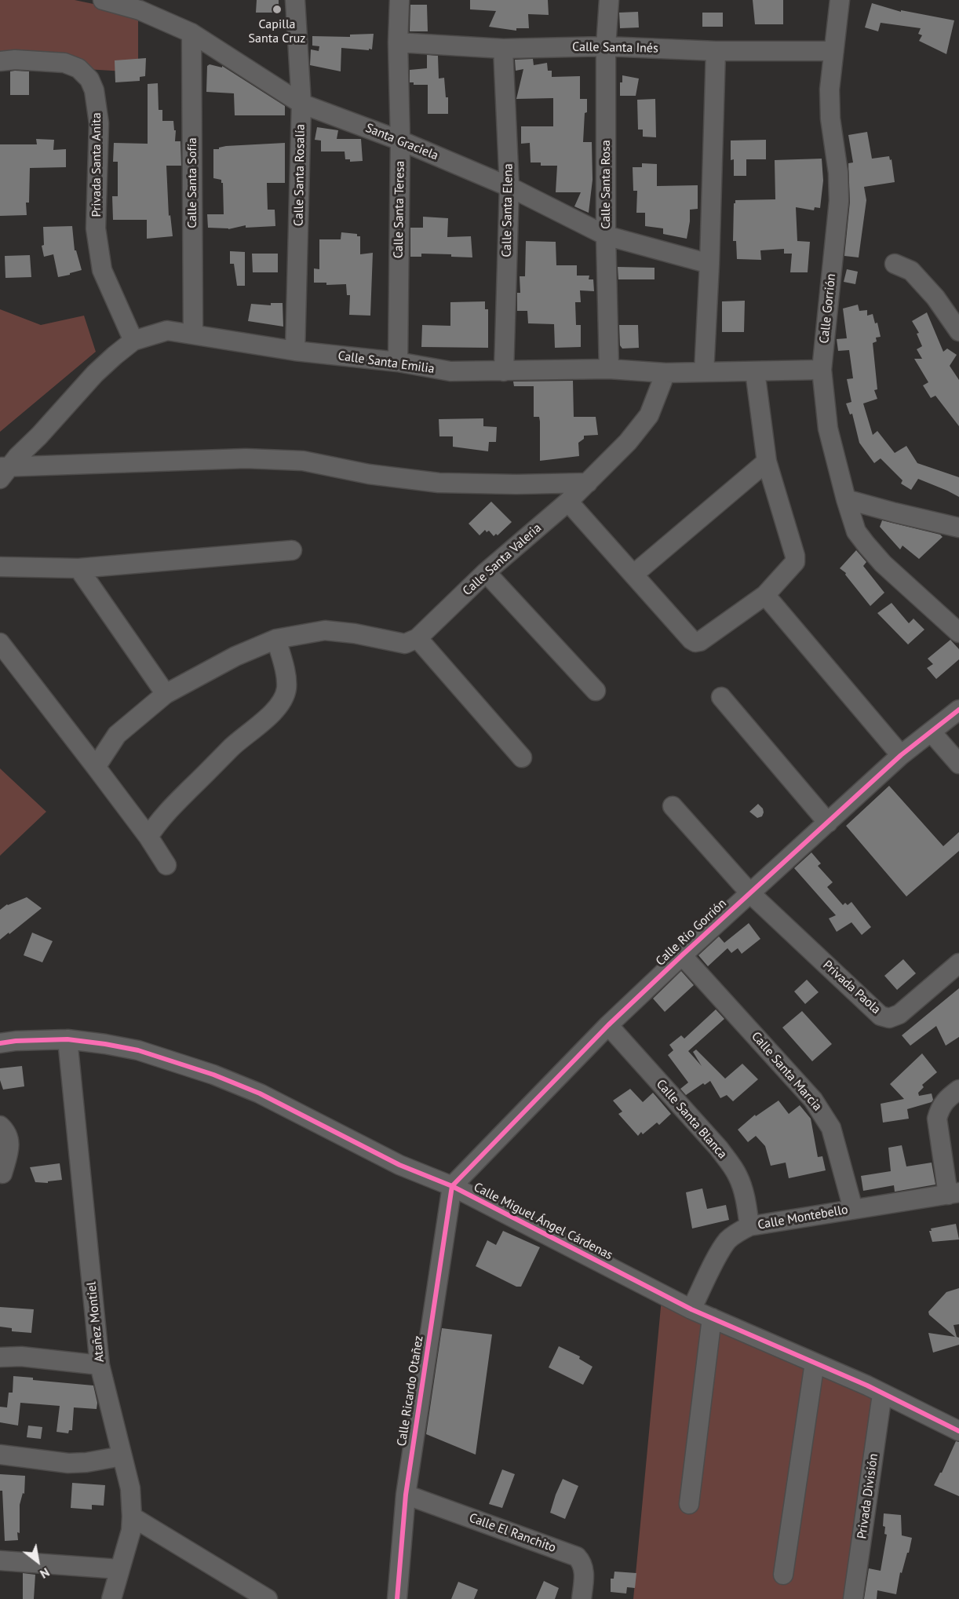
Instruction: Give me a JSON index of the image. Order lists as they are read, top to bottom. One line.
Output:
{"streets":{"street":["Calle Santa Inés","Santa Graciela","Privada Santa Anita","Calle Santa Rosalía","Calle Santa Sofía","Calle Santa Rosa","Calle Santa Teresa","Calle Santa Elena","Calle Gorrión","Calle Santa Emilia","Calle Santa Valeria","Calle Río Gorrión","Privada Paola","Calle Santa Marcia","Calle Santa Blanca","Calle Montebello","Calle Miguel Ángel Cárdenas","Atañez Montiel","Calle Ricardo Otañez","Privada División","Calle El Ranchito"]},"crossings":[["Calle Santa Inés","Calle Santa Rosa"],["Calle Santa Inés","Calle Santa Teresa"],["Calle Santa Inés","Calle Santa Elena"],["Calle Santa Inés","Calle Gorrión"],["Santa Graciela","Calle Santa Rosalía"],["Santa Graciela","Calle Santa Sofía"],["Santa Graciela","Calle Santa Rosa"],["Santa Graciela","Calle Santa Teresa"],["Santa Graciela","Calle Santa Elena"],["Privada Santa Anita","Calle Santa Emilia"],["Calle Santa Rosalía","Calle Santa Emilia"],["Calle Santa Sofía","Calle Santa Emilia"],["Calle Santa Rosa","Calle Santa Emilia"],["Calle Santa Teresa","Calle Santa Emilia"],["Calle Santa Elena","Calle Santa Emilia"],["Calle Gorrión","Calle Santa Emilia"],["Calle Santa Emilia","Calle Santa Valeria"],["Calle Río Gorrión","Privada Paola"],["Calle Río Gorrión","Calle Santa Marcia"],["Calle Río Gorrión","Calle Santa Blanca"],["Calle Río Gorrión","Calle Miguel Ángel Cárdenas"],["Calle Río Gorrión","Calle Ricardo Otañez"],["Calle Santa Marcia","Calle Montebello"],["Calle Santa Blanca","Calle Montebello"],["Calle Montebello","Calle Miguel Ángel Cárdenas"],["Calle Miguel Ángel Cárdenas","Atañez Montiel"],["Calle Miguel Ángel Cárdenas","Calle Ricardo Otañez"],["Calle Miguel Ángel Cárdenas","Privada División"],["Calle Ricardo Otañez","Calle El Ranchito"]],"places":["Capilla Santa Cruz"],"north":"bottom right"}
